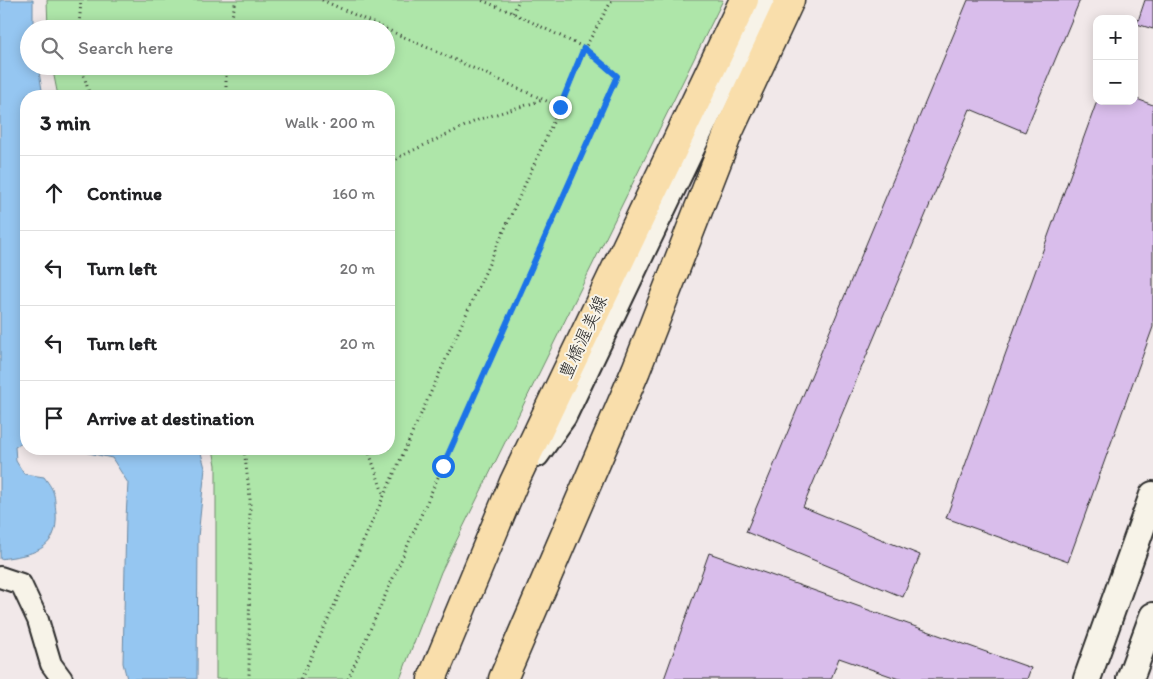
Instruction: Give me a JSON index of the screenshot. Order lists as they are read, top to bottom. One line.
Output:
{"streets":{"main road":["豊橋渥美線"]},"page":{"map_buttons":["+","−"],"search":"Search here","heading":["3 min","Walk · 200 m"],"list":[["Continue","160 m"],["Turn left","20 m"],["Turn left","20 m"],"Arrive at destination"]}}
